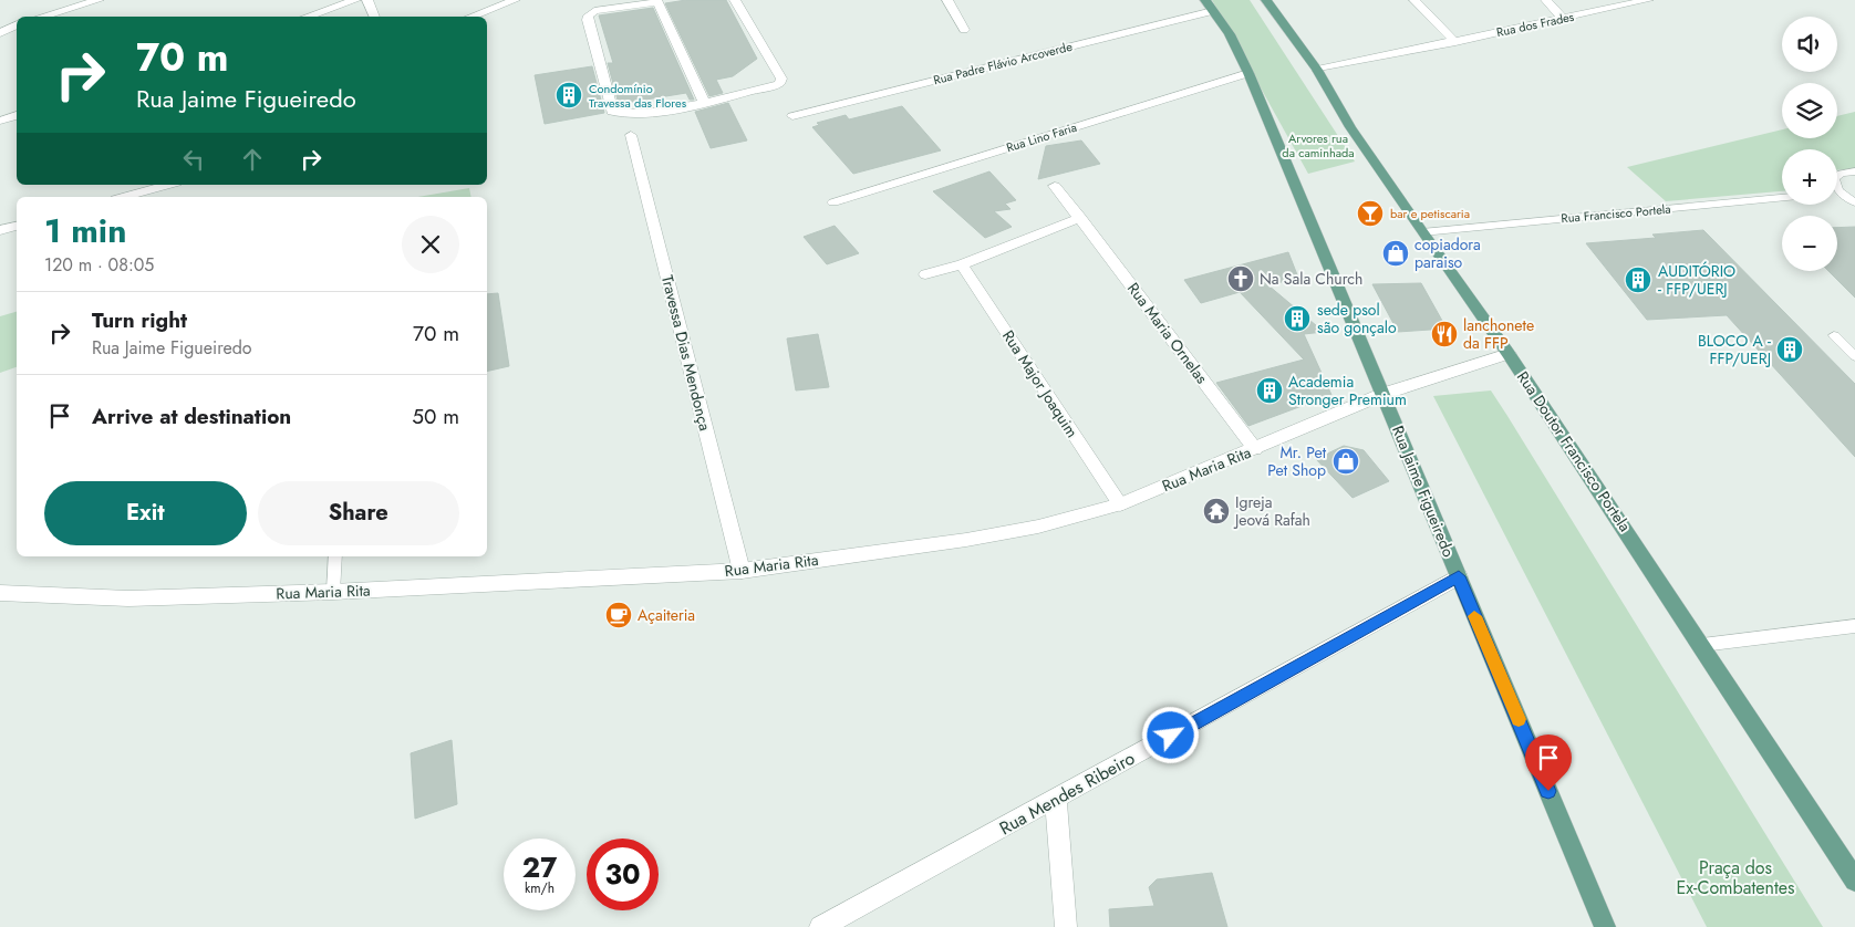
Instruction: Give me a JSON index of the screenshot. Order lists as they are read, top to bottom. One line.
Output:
{"streets":{"main road":["Rua Doutor Francisco Portela","Rua Jaime Figueiredo"],"street":["Rua dos Frades","Rua Padre Flávio Arcoverde","Rua Lino Faria","Rua Maria Ornelas","Travessa Dias Mendonça","Rua Major Joaquim","Rua Maria Rita","Rua Mendes Ribeiro"],"lane":["Rua Francisco Portela"]},"crossings":[["Rua dos Frades","Rua Doutor Francisco Portela"],["Rua Padre Flávio Arcoverde","Rua Jaime Figueiredo"],["Rua Lino Faria","Rua Jaime Figueiredo"],["Rua Francisco Portela","Rua Doutor Francisco Portela"],["Rua Maria Ornelas","Rua Maria Rita"],["Travessa Dias Mendonça","Rua Maria Rita"],["Rua Major Joaquim","Rua Maria Rita"],["Rua Doutor Francisco Portela","Rua Maria Rita"],["Rua Maria Rita","Rua Jaime Figueiredo"],["Rua Jaime Figueiredo","Rua Mendes Ribeiro"]],"parks":["Arvores rua da caminhada","Praça dos Ex-Combatentes"],"places":{"building":["Condomínio Travessa das Flores","AUDITÓRIO - FFP/UERJ","sede psol são gonçalo","BLOCO A - FFP/UERJ","Academia Stronger Premium"],"bar":["bar e petiscaria"],"shop":["copiadora paraiso","Mr. Pet Pet Shop"],"church":["Na Sala Church"],"restaurant":["lanchonete da FFP"],"temple":["Igreja Jeová Rafah"],"cafe":["Açaiteria"]},"page":{"map_buttons":["+","−"],"turn":["70 m","Rua Jaime Figueiredo"],"heading":["1 min","120 m · 08:05"],"list":[{"name":"Turn right","note":"Rua Jaime Figueiredo","value":"70 m"},{"name":"Arrive at destination","value":"50 m"}],"buttons":["Exit","Share"],"speed":"27 km/h","limit":"30"}}
